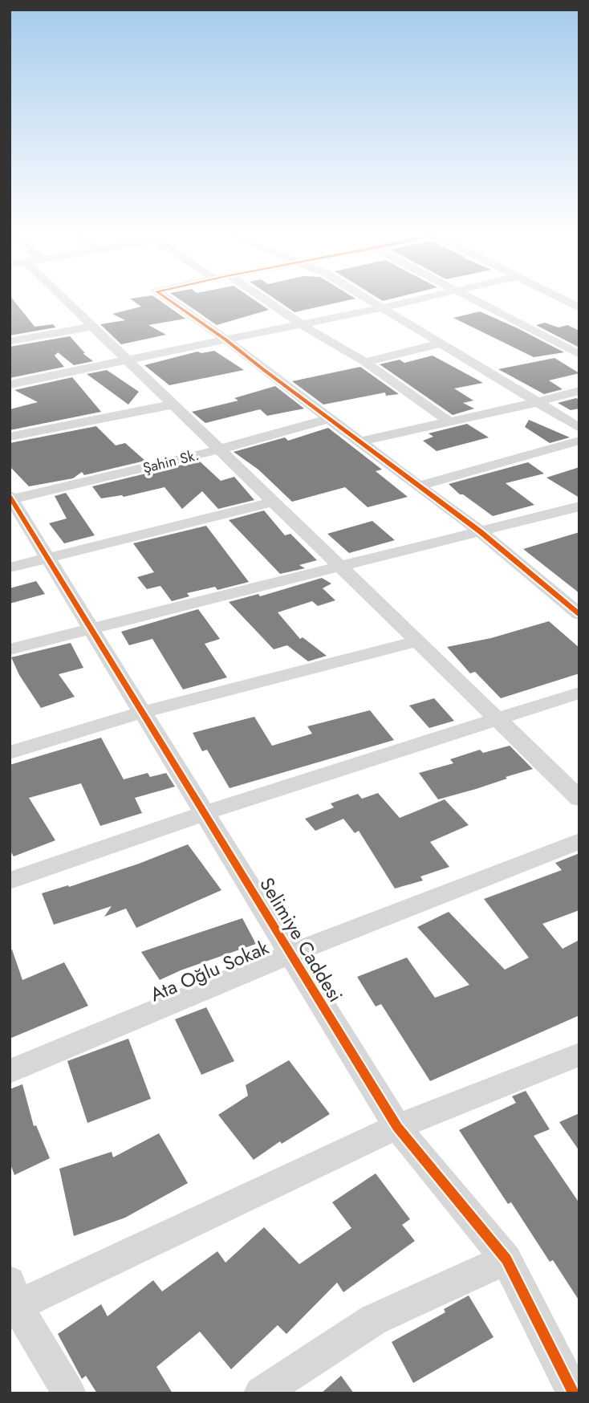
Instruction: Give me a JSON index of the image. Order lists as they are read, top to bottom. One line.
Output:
{"streets":{"street":["Şahin Sk.","Selimiye Caddesi","Ata Oğlu Sokak"]},"crossings":[["Şahin Sk.","Selimiye Caddesi"],["Selimiye Caddesi","Ata Oğlu Sokak"]]}
